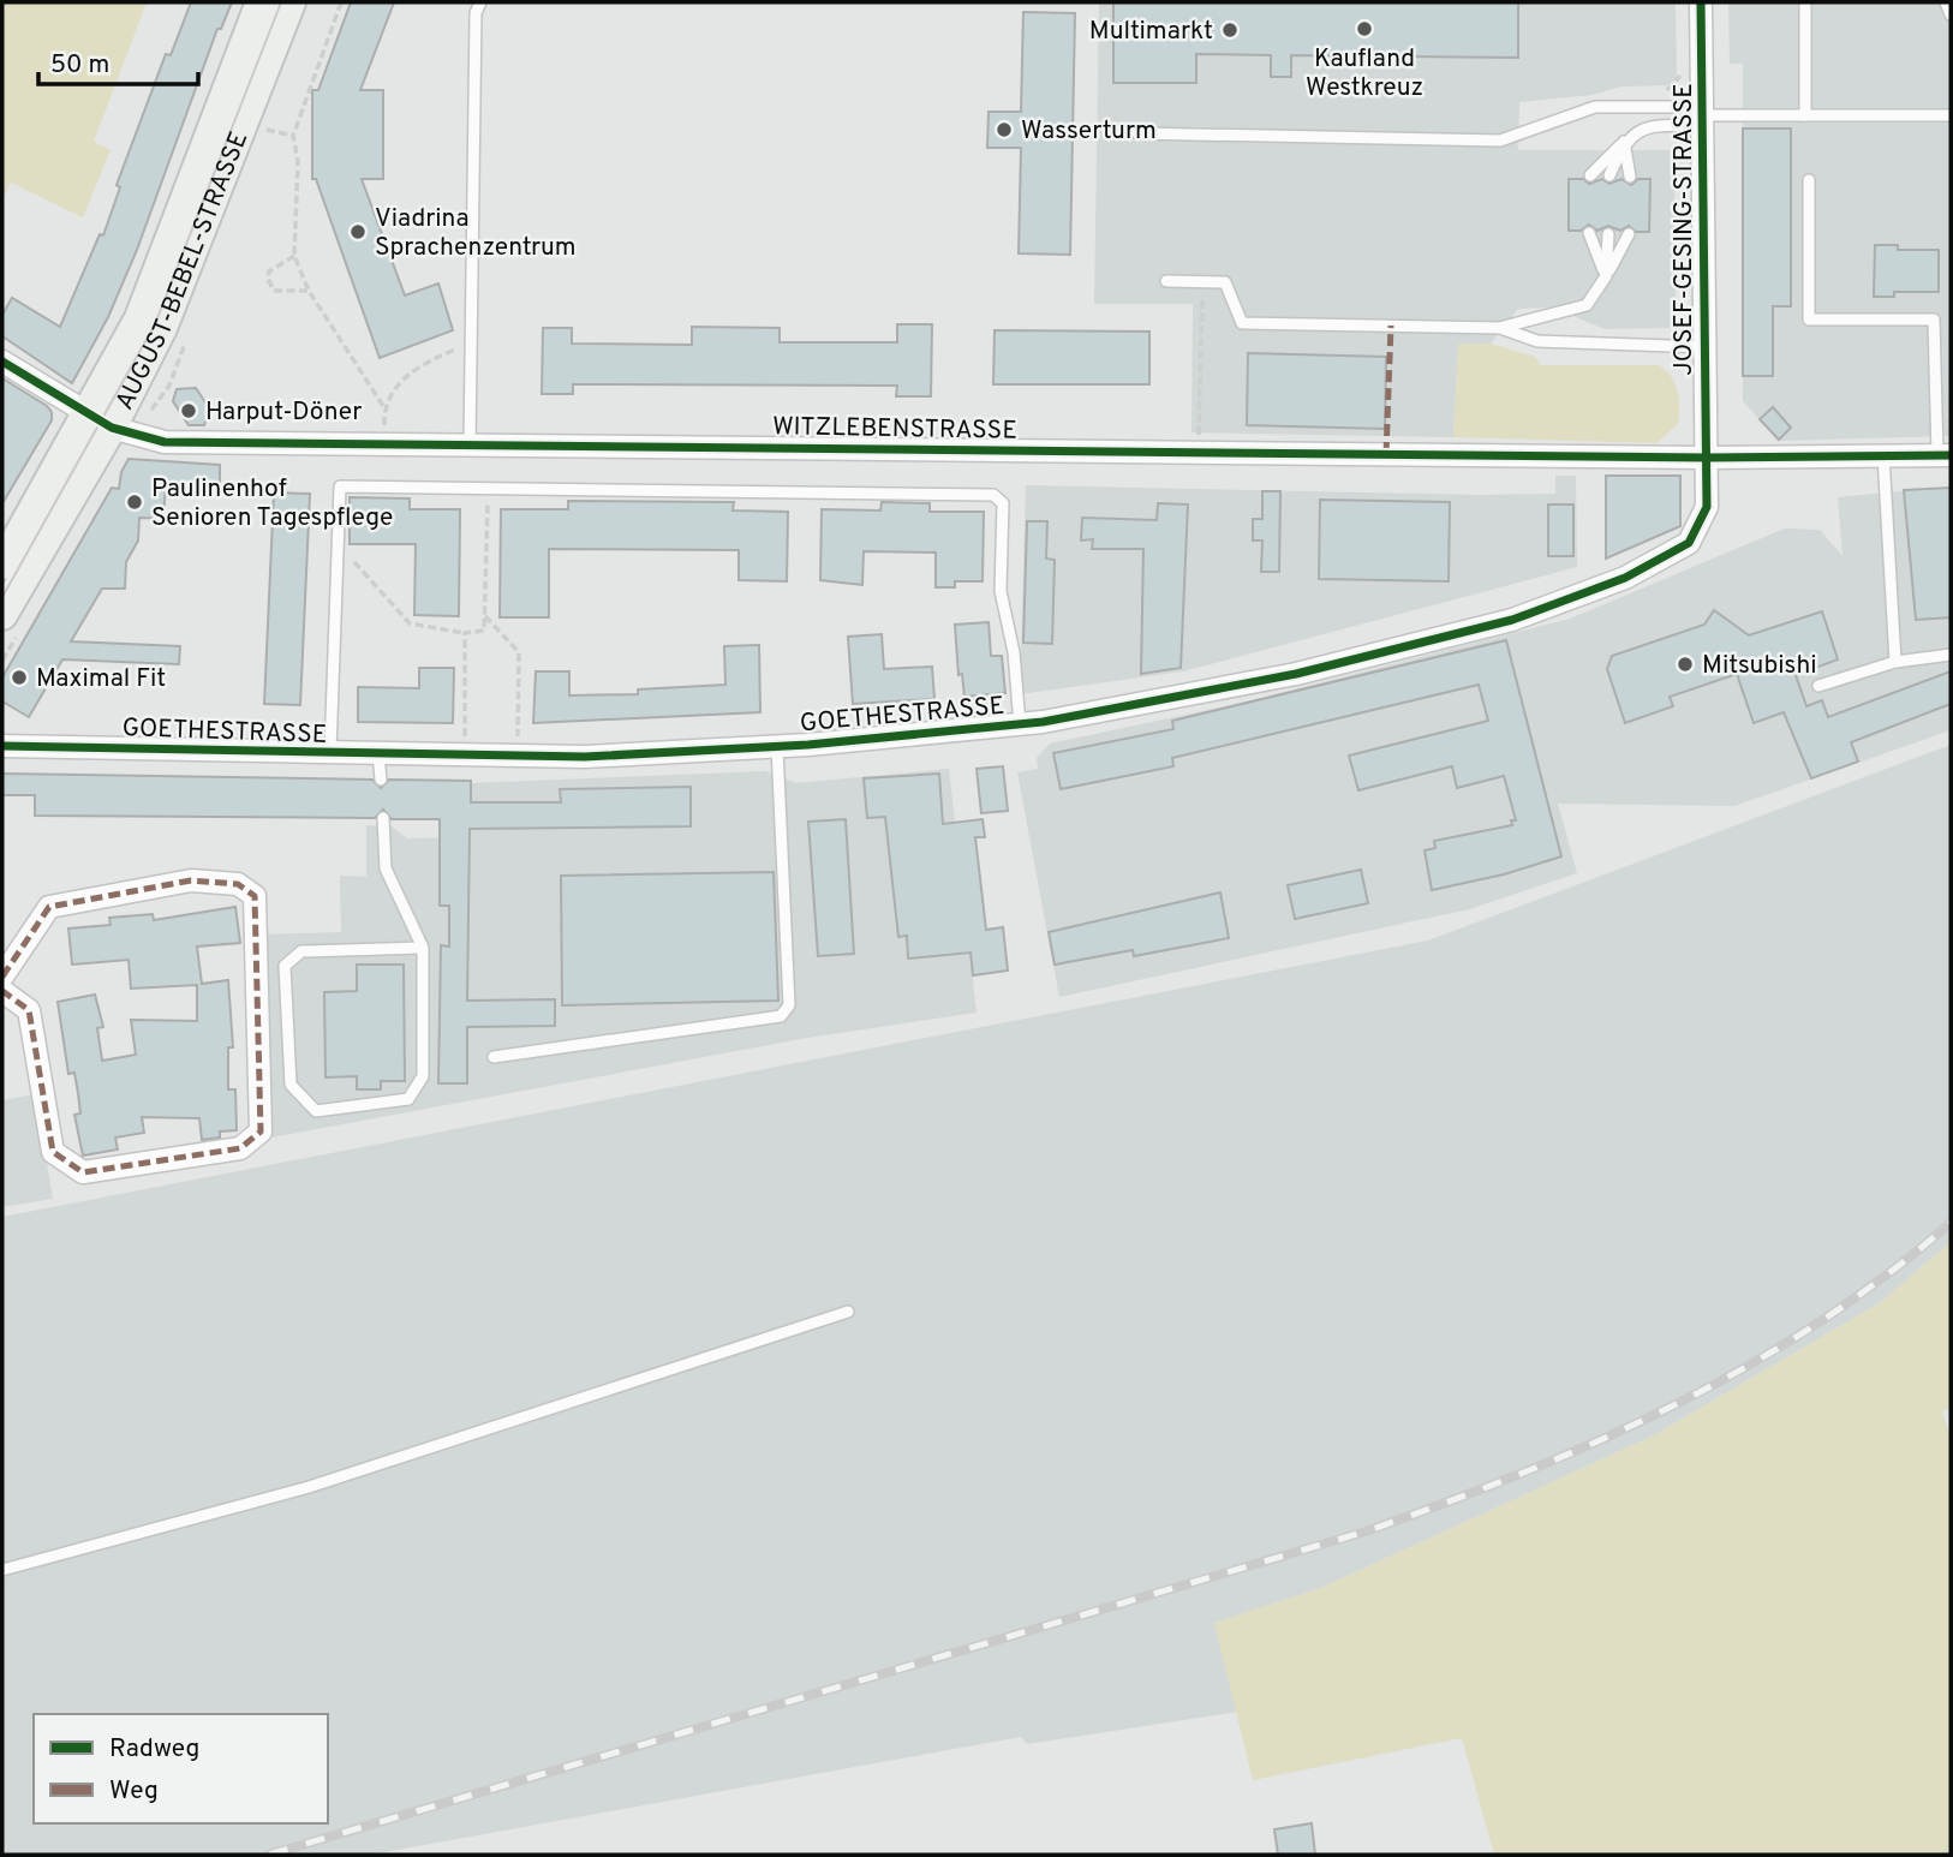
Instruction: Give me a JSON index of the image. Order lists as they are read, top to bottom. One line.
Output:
{"streets":{"street":["JOSEF-GESING-STRASSE","AUGUST-BEBEL-STRASSE","WITZLEBENSTRASSE","GOETHESTRASSE"]},"crossings":[["JOSEF-GESING-STRASSE","WITZLEBENSTRASSE"],["JOSEF-GESING-STRASSE","GOETHESTRASSE"],["AUGUST-BEBEL-STRASSE","WITZLEBENSTRASSE"],["WITZLEBENSTRASSE","GOETHESTRASSE"]],"places":["Kaufland Westkreuz","Multimarkt","Wasserturm","Viadrina Sprachenzentrum","Harput-Döner","Paulinenhof Senioren Tagespflege","Mitsubishi","Maximal Fit"],"legend":["Radweg","Weg"],"scale_bar":"50 m"}
